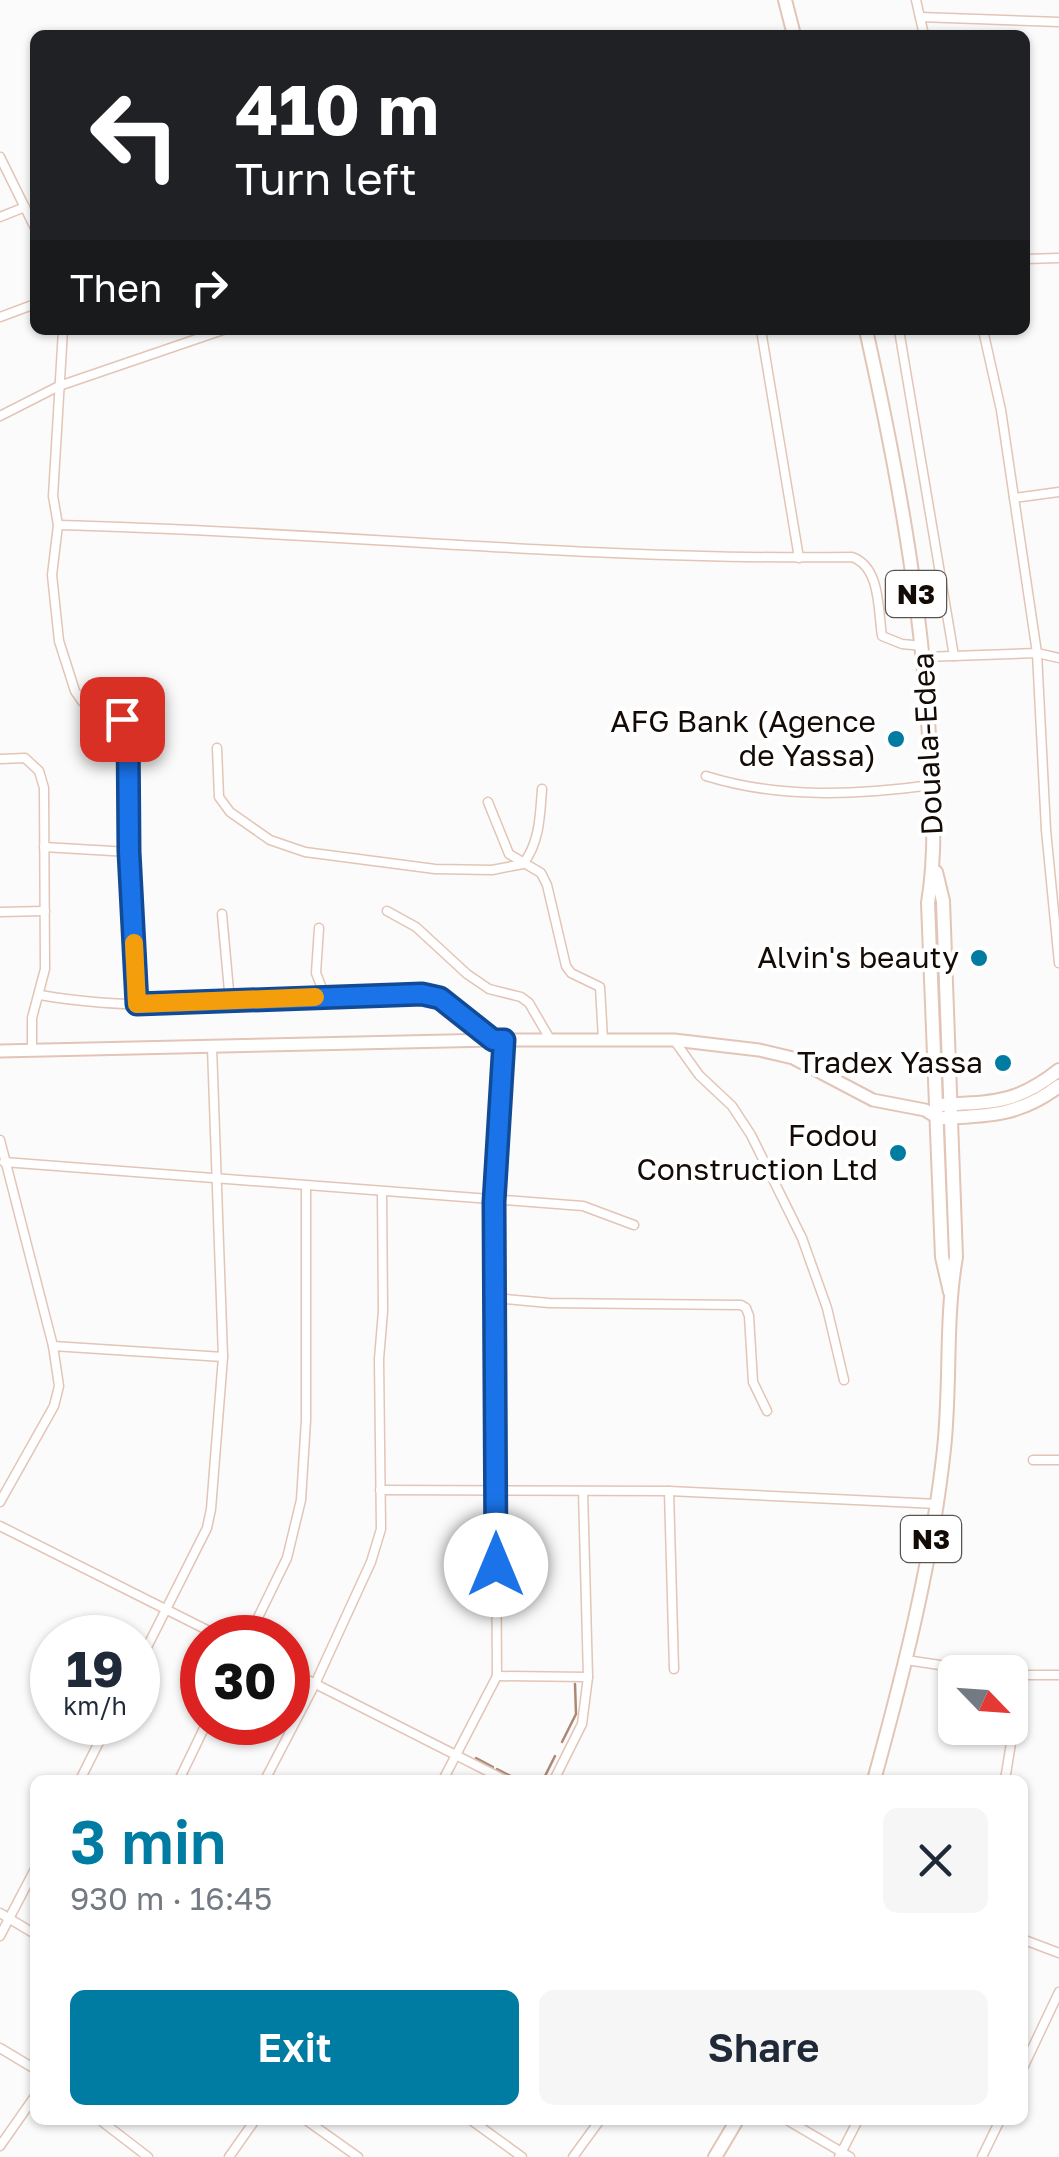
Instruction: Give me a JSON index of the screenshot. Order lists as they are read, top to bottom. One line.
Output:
{"streets":{"main road":["N3","Douala-Edea"]},"places":["AFG Bank (Agence de Yassa)","Alvin's beauty","Tradex Yassa","Fodou Construction Ltd"],"north":"bottom right","page":{"turn":["410 m","Turn left"],"then":"Then","speed":"19 km/h","limit":"30","heading":["3 min","930 m · 16:45"],"buttons":["Exit","Share"]}}
